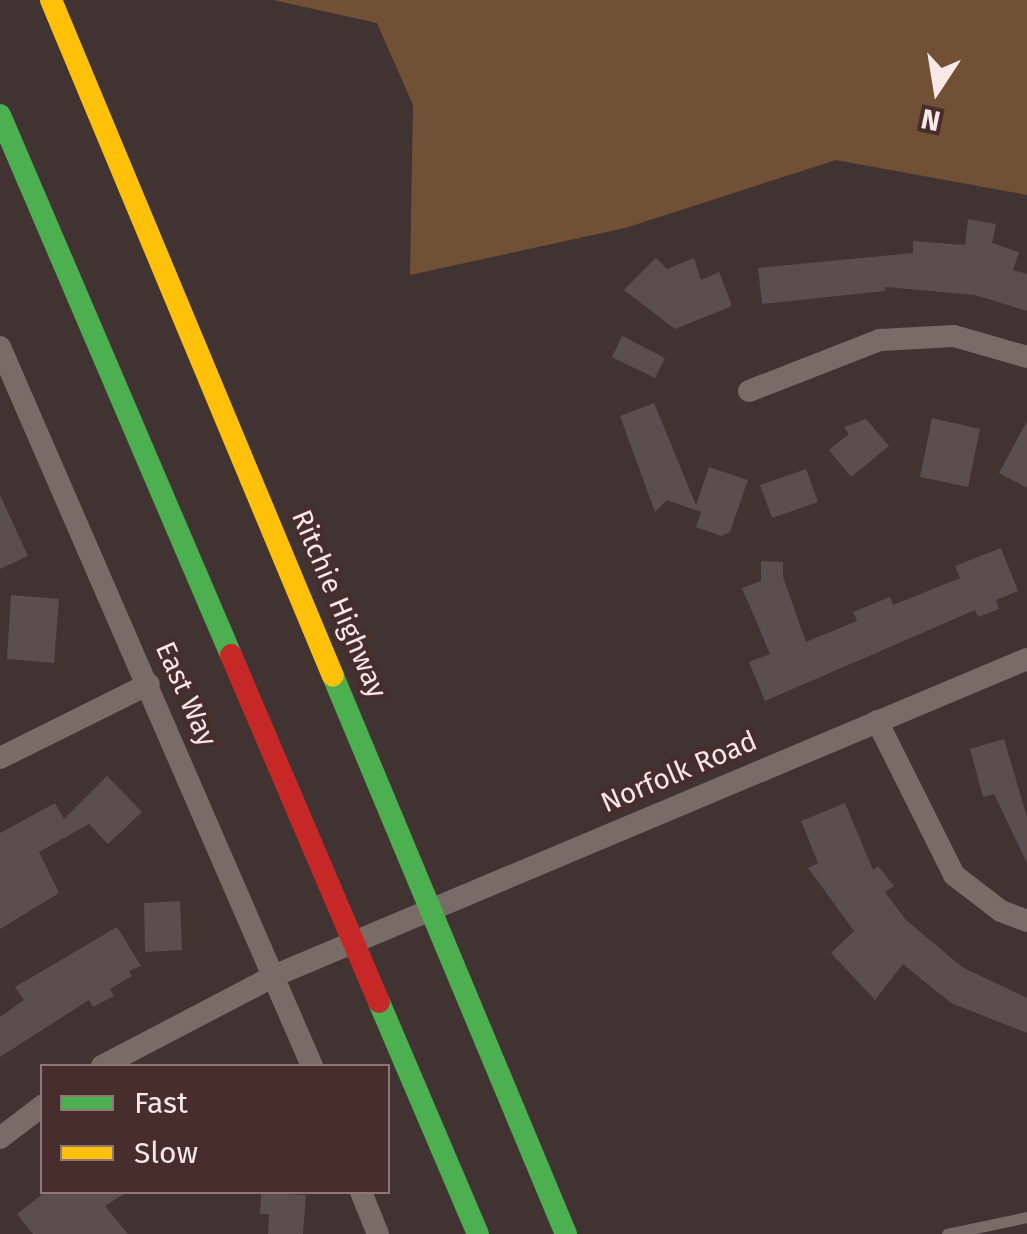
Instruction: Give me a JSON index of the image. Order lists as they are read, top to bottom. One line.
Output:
{"streets":{"main road":["Ritchie Highway"],"street":["East Way","Norfolk Road"]},"crossings":[["Ritchie Highway","Norfolk Road"],["East Way","Norfolk Road"]],"legend":["Fast","Slow"],"north":"bottom"}
